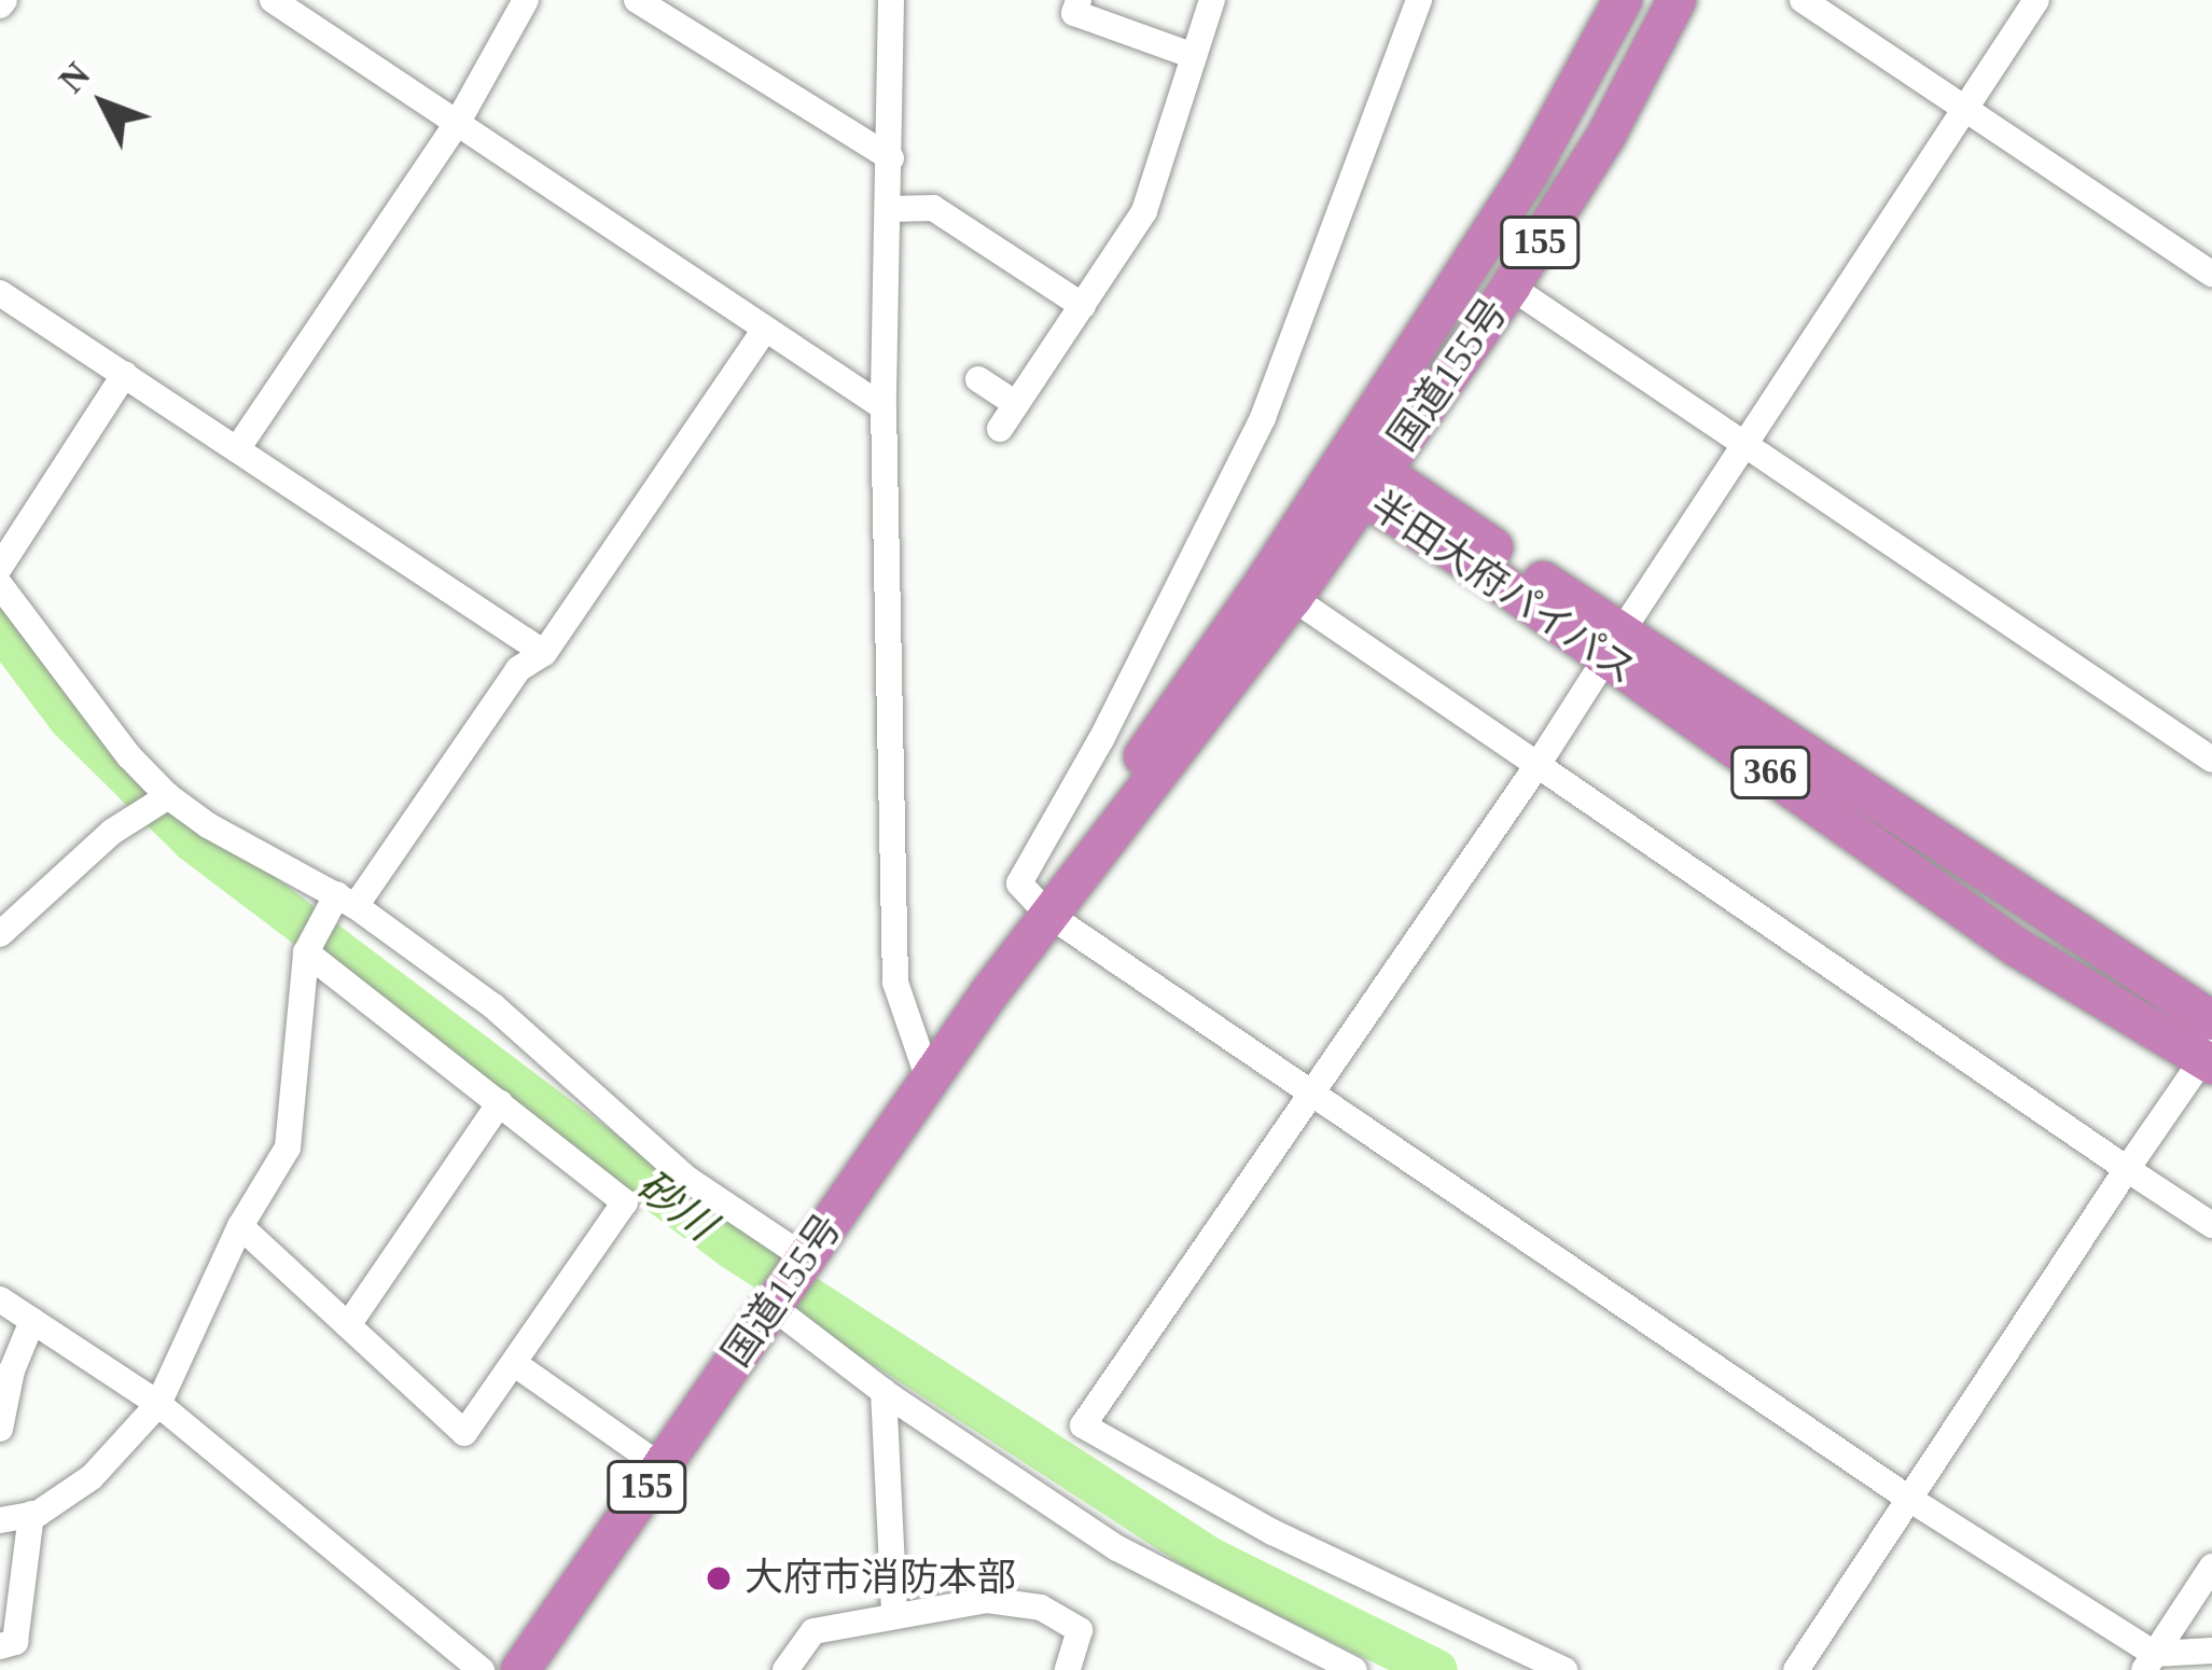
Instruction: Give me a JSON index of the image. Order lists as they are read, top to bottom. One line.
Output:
{"streets":{"highway":["155","国道155号","半田大府パイパス","366"]},"crossings":[["国道155号","半田大府パイパス"]],"water":["砂川"],"places":["大府市消防本部"],"north":"top left"}
